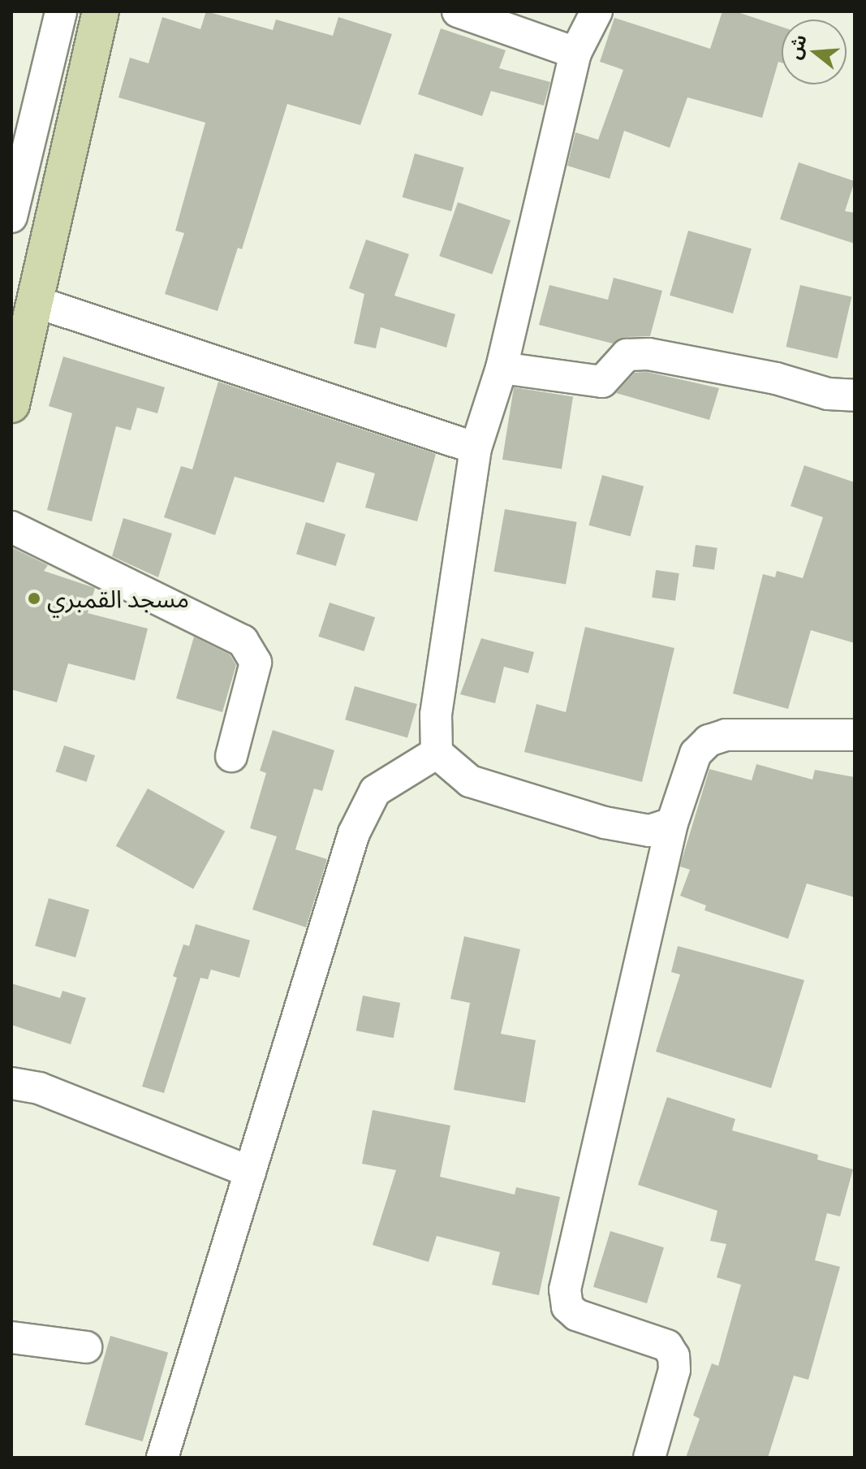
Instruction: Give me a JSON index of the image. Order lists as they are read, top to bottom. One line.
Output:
{"places":["مسجد القمبري"],"north":"left"}
